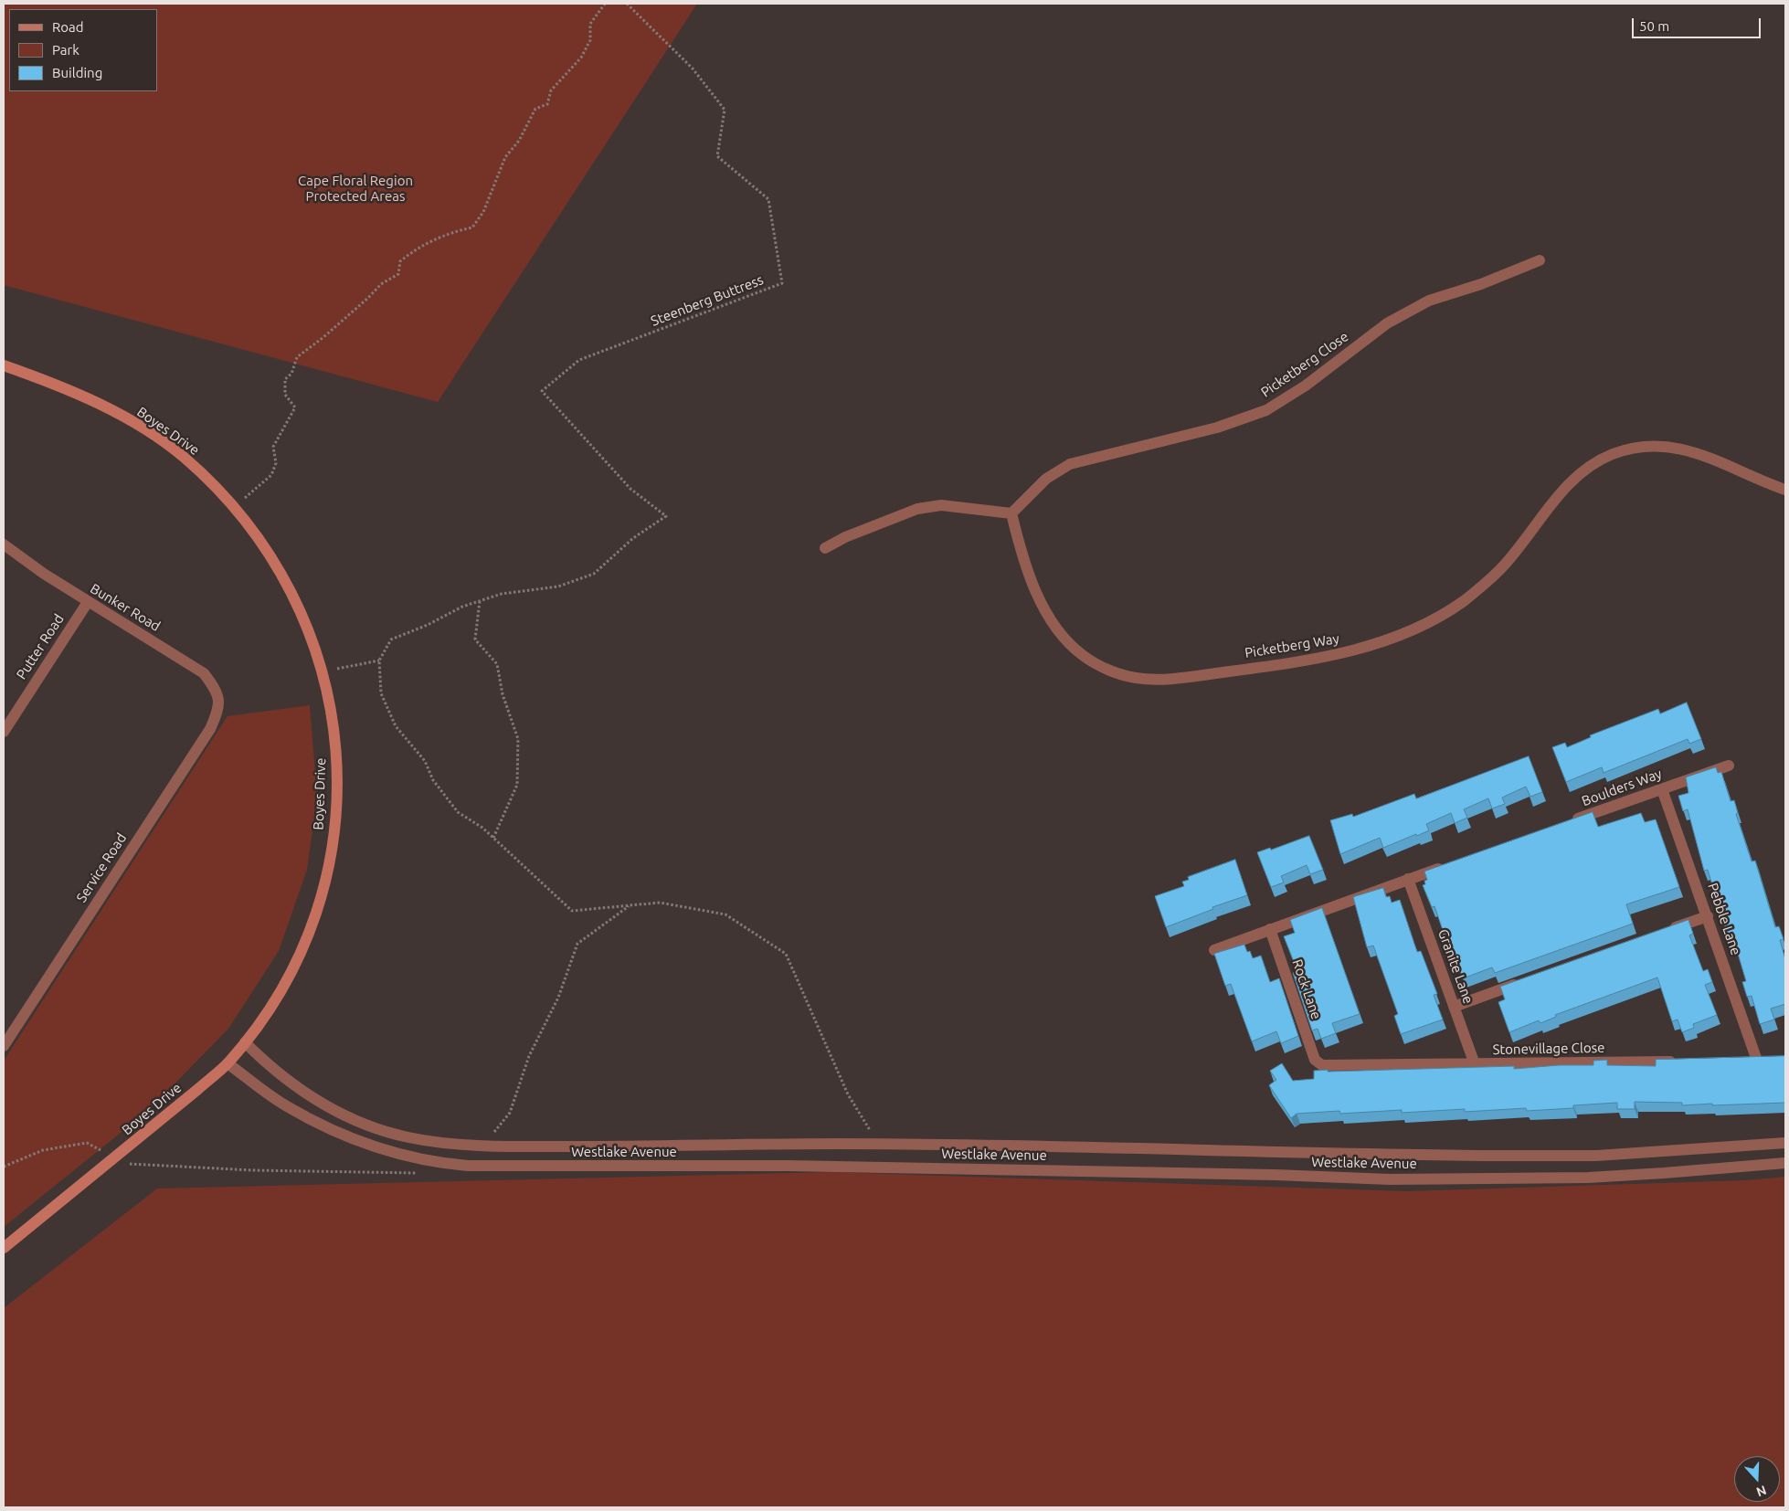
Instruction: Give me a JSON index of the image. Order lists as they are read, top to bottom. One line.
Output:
{"streets":{"main road":["Boyes Drive"],"street":["Picketberg Close","Bunker Road","Picketberg Way","Putter Road","Boulders Way","Service Road","Pebble Lane","Granite Lane","Rock Lane","Stonevillage Close","Westlake Avenue"],"path":["Steenberg Buttress"]},"crossings":[["Picketberg Close","Picketberg Way"],["Boyes Drive","Westlake Avenue"],["Bunker Road","Putter Road"],["Bunker Road","Service Road"],["Boulders Way","Pebble Lane"],["Granite Lane","Stonevillage Close"],["Rock Lane","Stonevillage Close"]],"parks":["Cape Floral Region Protected Areas"],"legend":["Road","Park","Building"],"scale_bar":"50 m","north":"bottom"}
